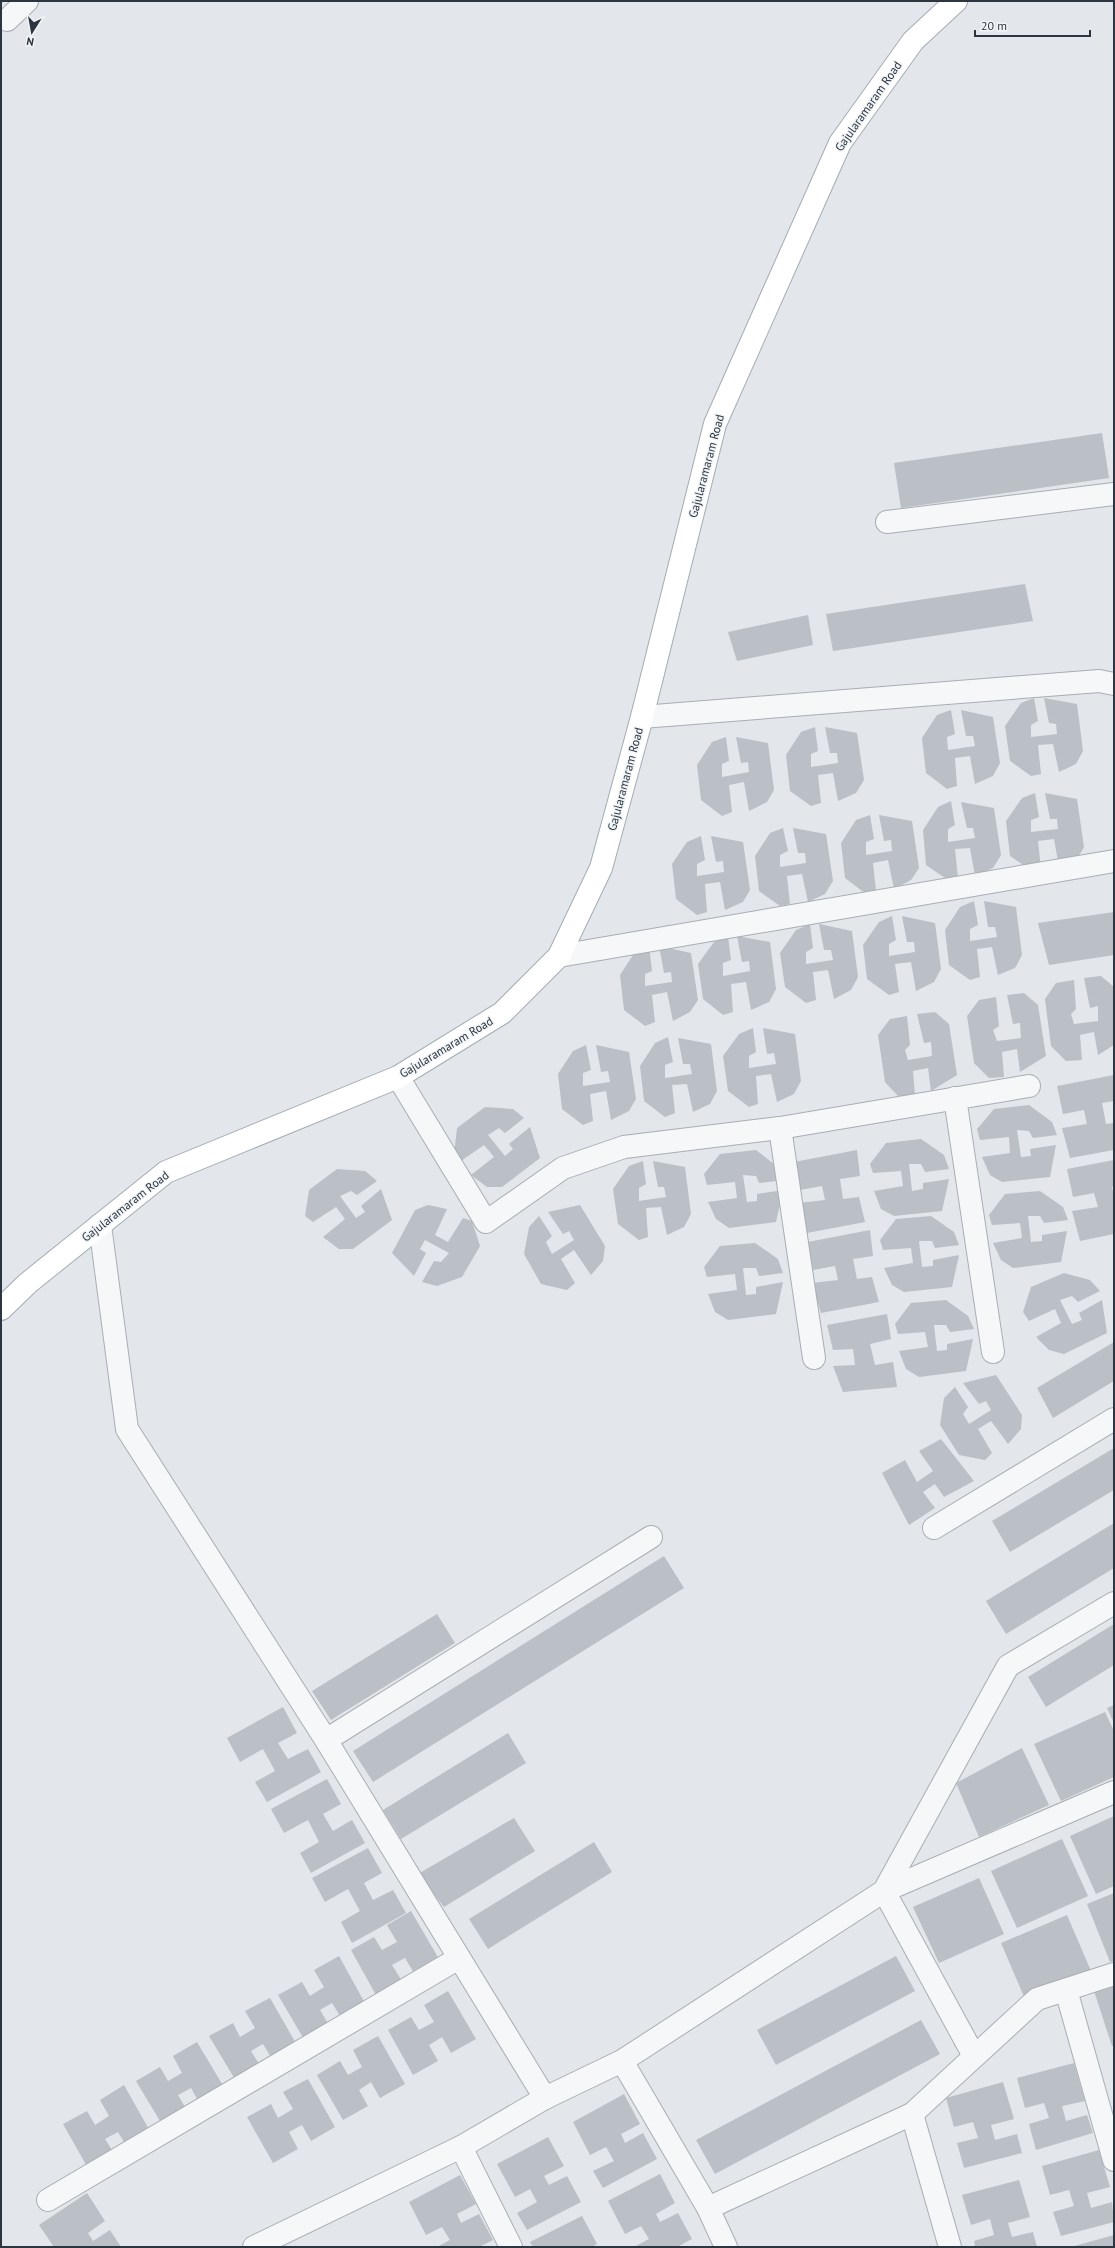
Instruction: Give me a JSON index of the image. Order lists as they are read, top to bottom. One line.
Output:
{"streets":{"main road":["Gajularamaram Road"]},"scale_bar":"20 m","north":"bottom"}
